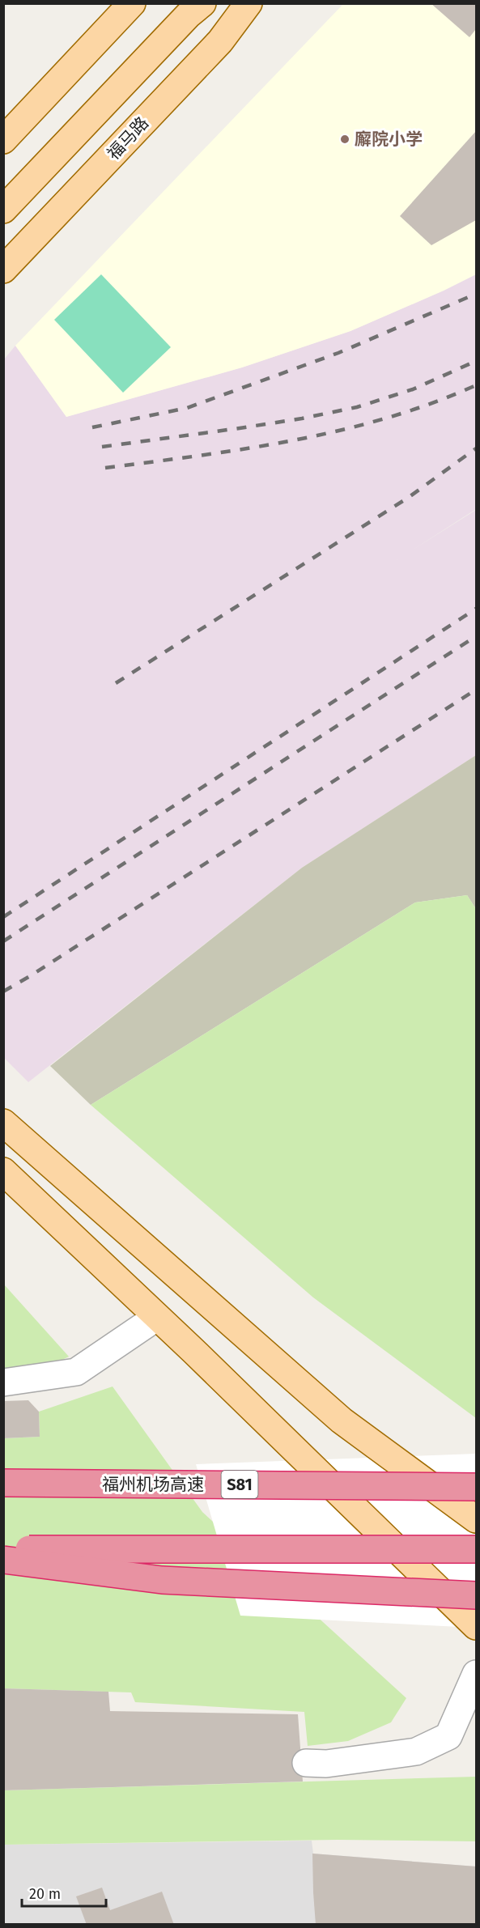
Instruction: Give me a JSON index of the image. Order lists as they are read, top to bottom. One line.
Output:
{"streets":{"highway":["福州机场高速","S81"],"main road":["福马路"]},"places":["廨院小学"],"scale_bar":"20 m"}
